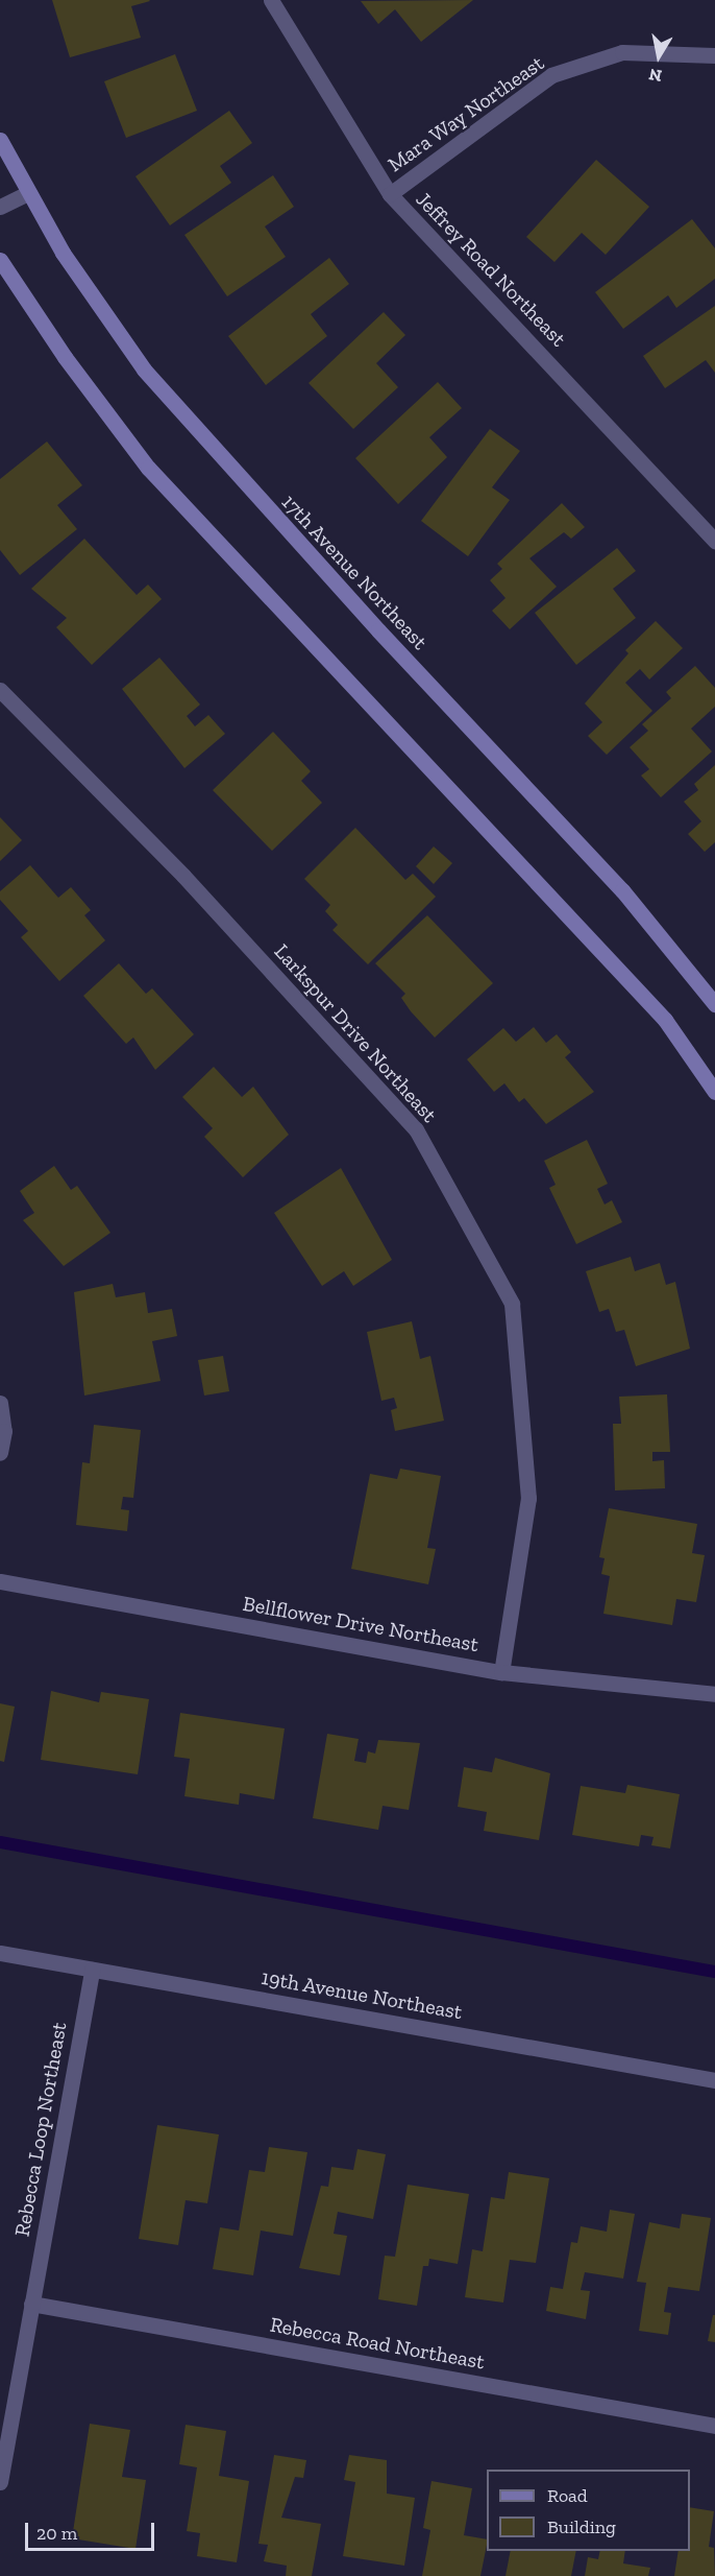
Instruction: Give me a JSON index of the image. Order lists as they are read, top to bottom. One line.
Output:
{"streets":{"street":["Mara Way Northeast","Jeffrey Road Northeast","17th Avenue Northeast","Larkspur Drive Northeast","Bellflower Drive Northeast","19th Avenue Northeast","Rebecca Loop Northeast","Rebecca Road Northeast"]},"crossings":[["Mara Way Northeast","Jeffrey Road Northeast"],["Larkspur Drive Northeast","Bellflower Drive Northeast"],["19th Avenue Northeast","Rebecca Loop Northeast"],["Rebecca Loop Northeast","Rebecca Road Northeast"]],"legend":["Road","Building"],"scale_bar":"20 m","north":"bottom"}
